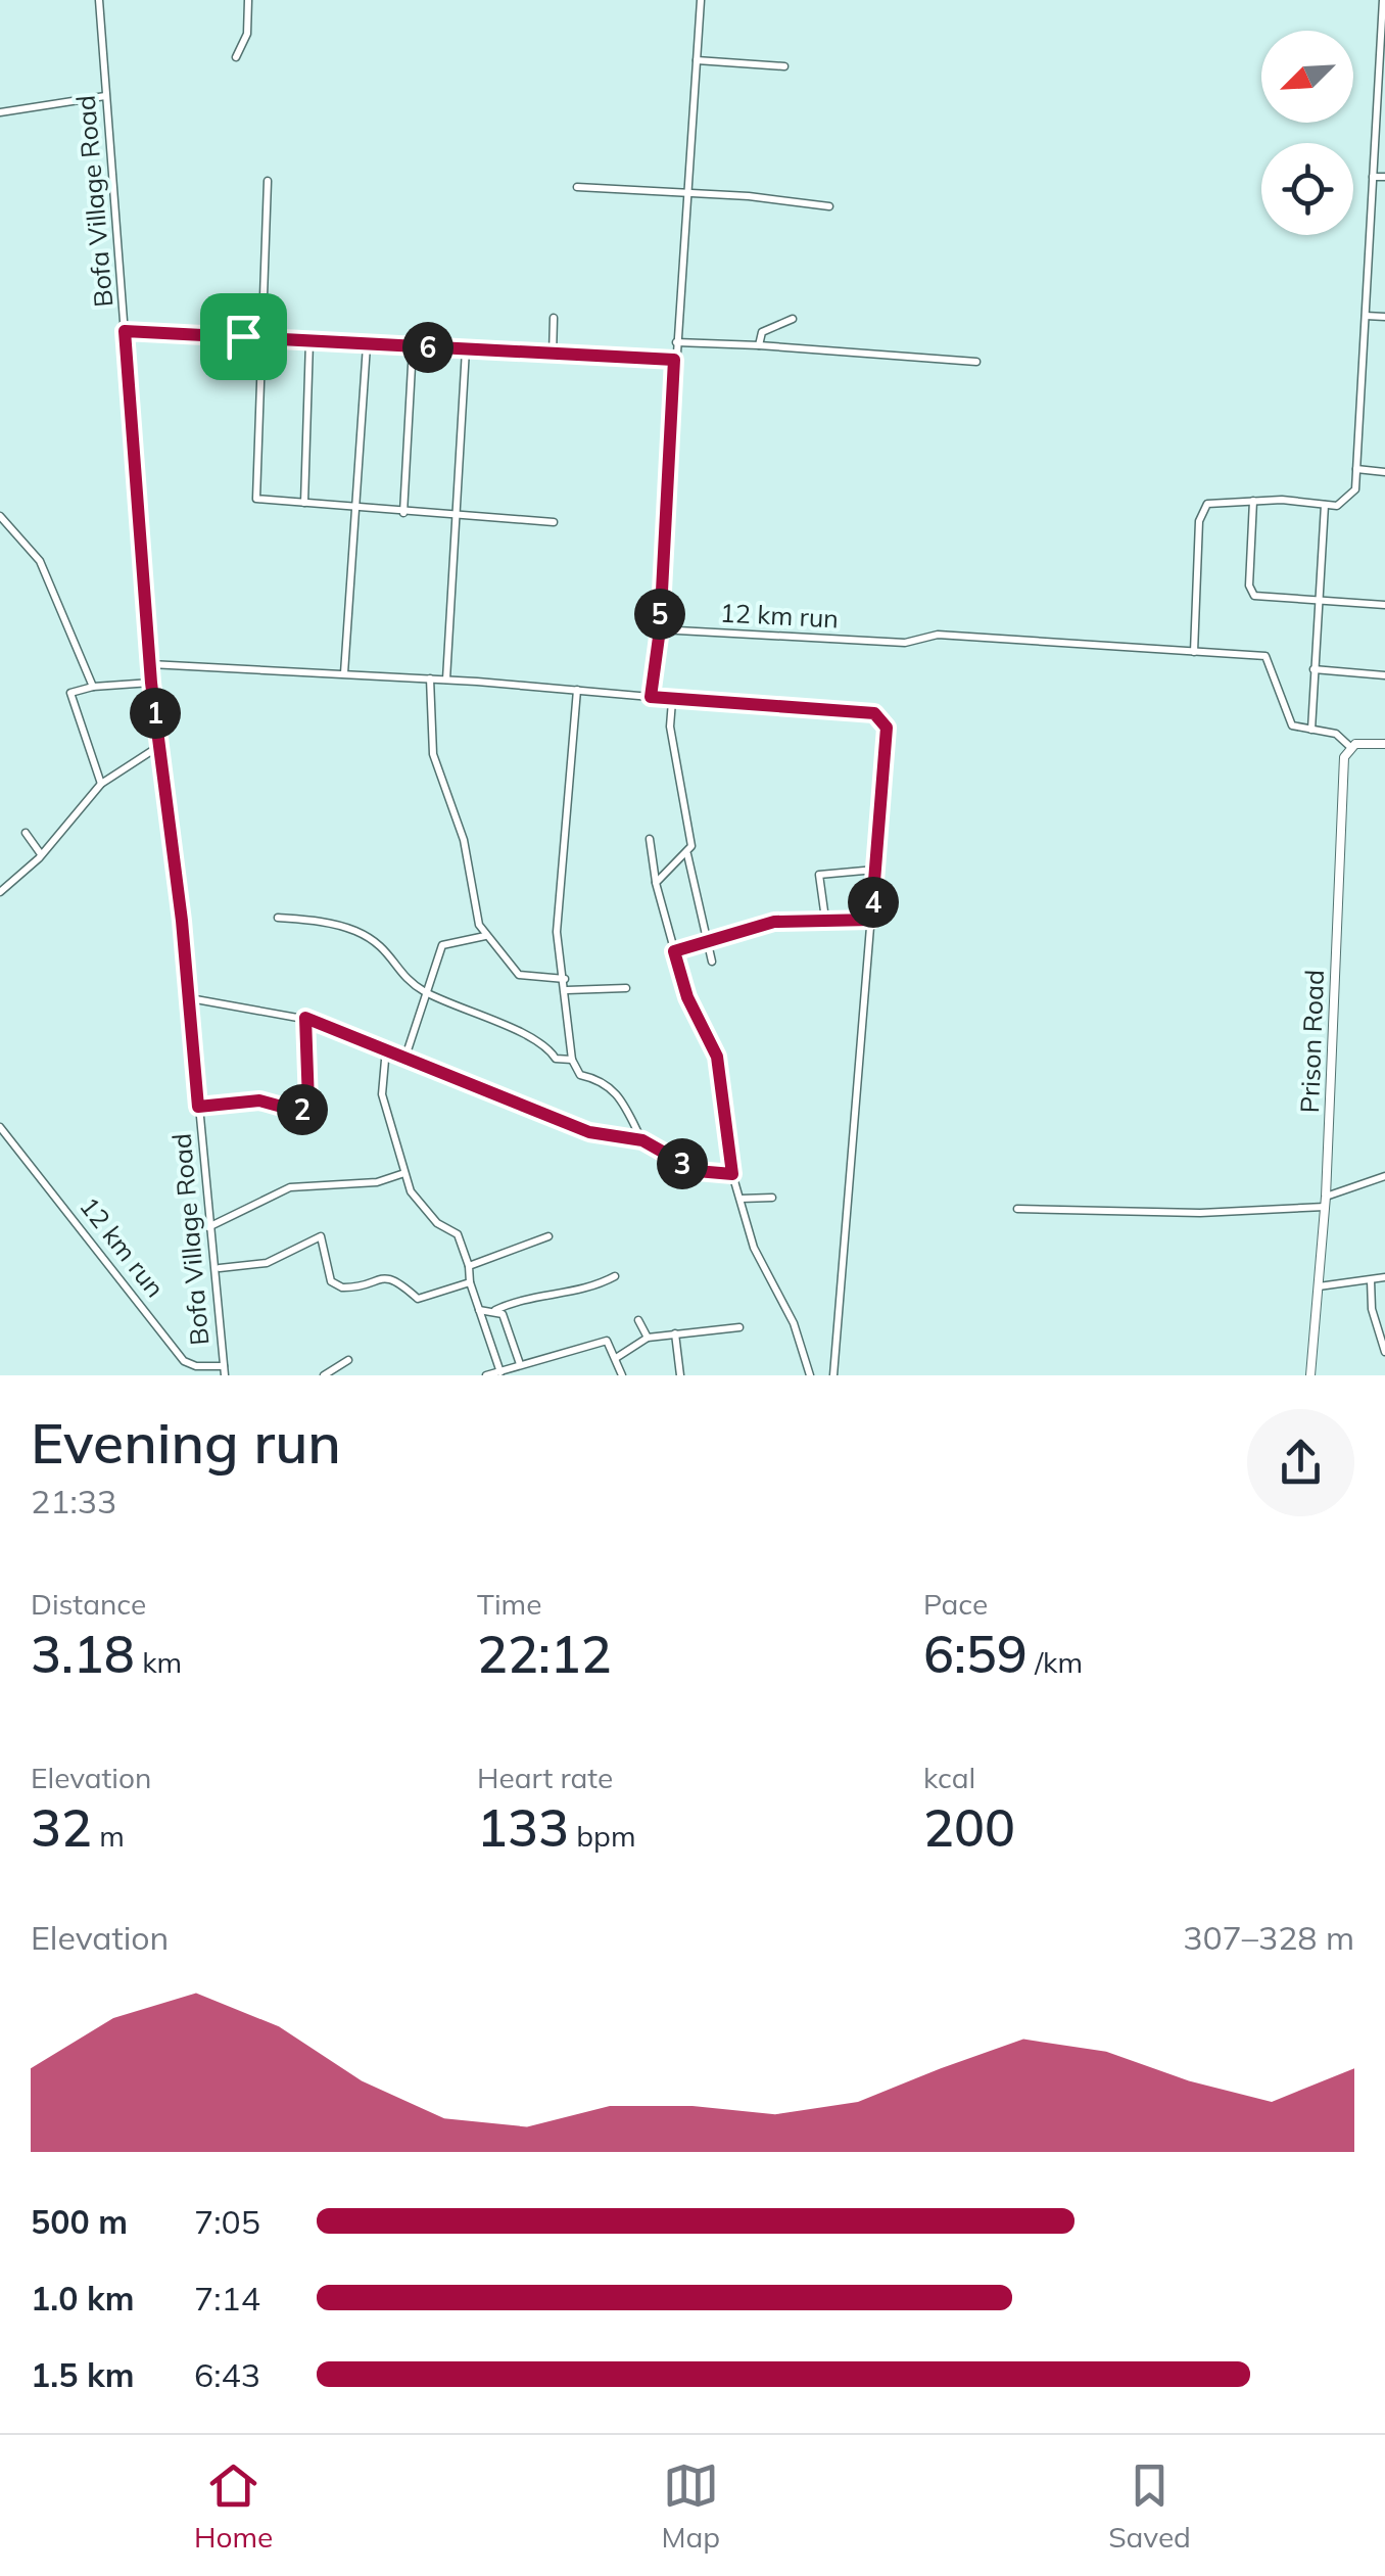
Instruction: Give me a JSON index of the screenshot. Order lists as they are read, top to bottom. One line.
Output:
{"streets":{"street":["Bofa Village Road","12 km run","Prison Road"]},"crossings":[["Bofa Village Road","12 km run"],["12 km run","Prison Road"]],"north":"bottom left","page":{"pins":["6","5","1","4","2","3"],"heading":["Evening run","21:33"],"stats":[["Distance","3.18 km"],["Time","22:12"],["Pace","6:59 /km"],["Elevation","32 m"],["Heart rate","133 bpm"],["kcal","200"]],"chart":["Elevation","307–328 m"],"list":[{"name":"500 m","note":"7:05"},{"name":"1.0 km","note":"7:14"},{"name":"1.5 km","note":"6:43"}],"tabs":["Home","Map","Saved"]}}
